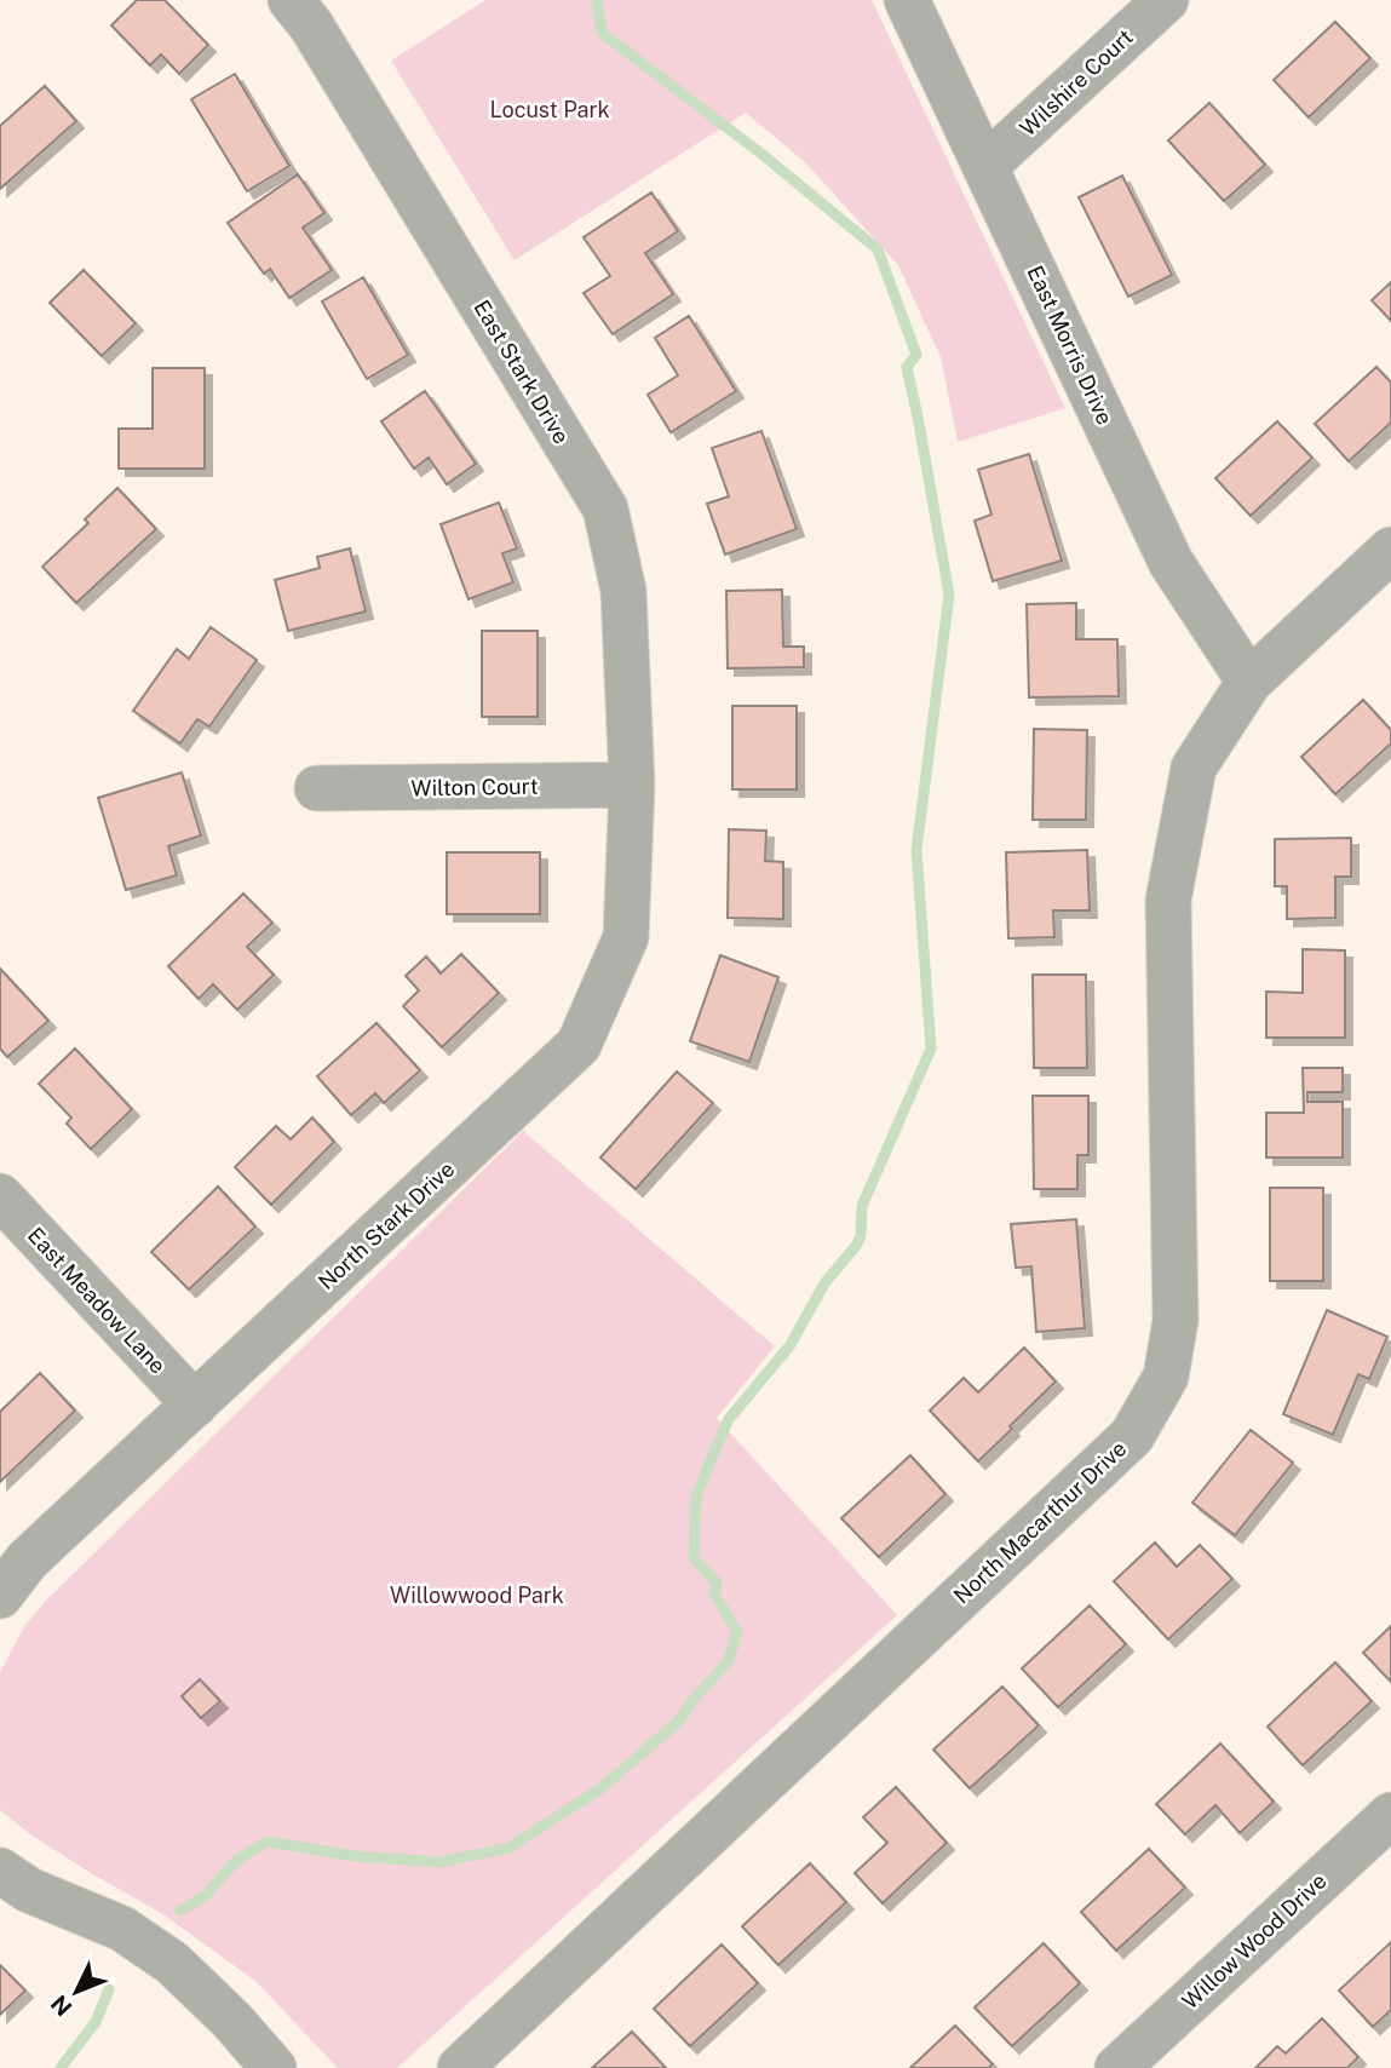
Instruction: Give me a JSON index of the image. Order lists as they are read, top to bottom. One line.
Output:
{"streets":{"street":["Wilshire Court","East Morris Drive","East Stark Drive","Wilton Court","North Stark Drive","East Meadow Lane","North Macarthur Drive","Willow Wood Drive"]},"crossings":[["Wilshire Court","East Morris Drive"],["East Morris Drive","North Macarthur Drive"],["East Stark Drive","Wilton Court"],["East Stark Drive","North Stark Drive"],["Wilton Court","North Stark Drive"],["North Stark Drive","East Meadow Lane"]],"parks":["Locust Park","Willowwood Park"],"north":"bottom left"}
